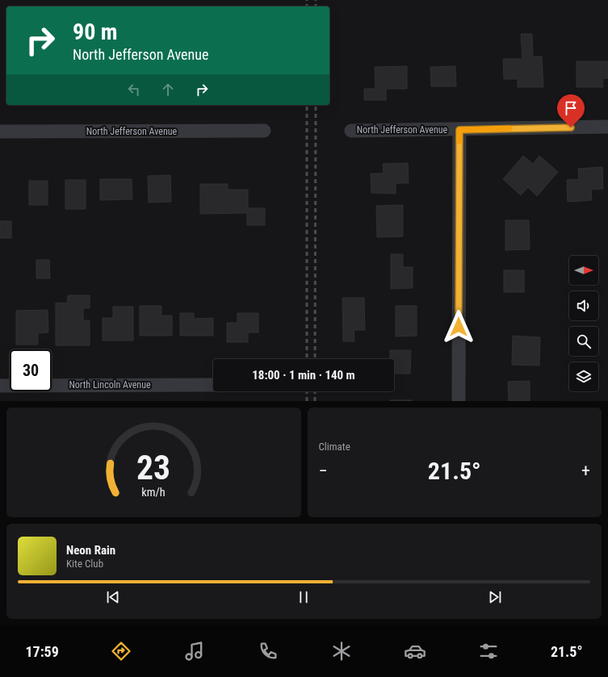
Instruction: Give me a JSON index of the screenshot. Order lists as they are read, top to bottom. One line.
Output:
{"streets":{"street":["North Jefferson Avenue","North Lincoln Avenue"]},"north":"right","page":{"turn":["90 m","North Jefferson Avenue"],"limit":"30","trip":"18:00 · 1 min · 140 m","tile":"Climate","heat":["−","21.5°","+"],"song":["Neon Rain","Kite Club"],"tabs":["17:59","21.5°"],"gauge":["23","km/h"]}}
